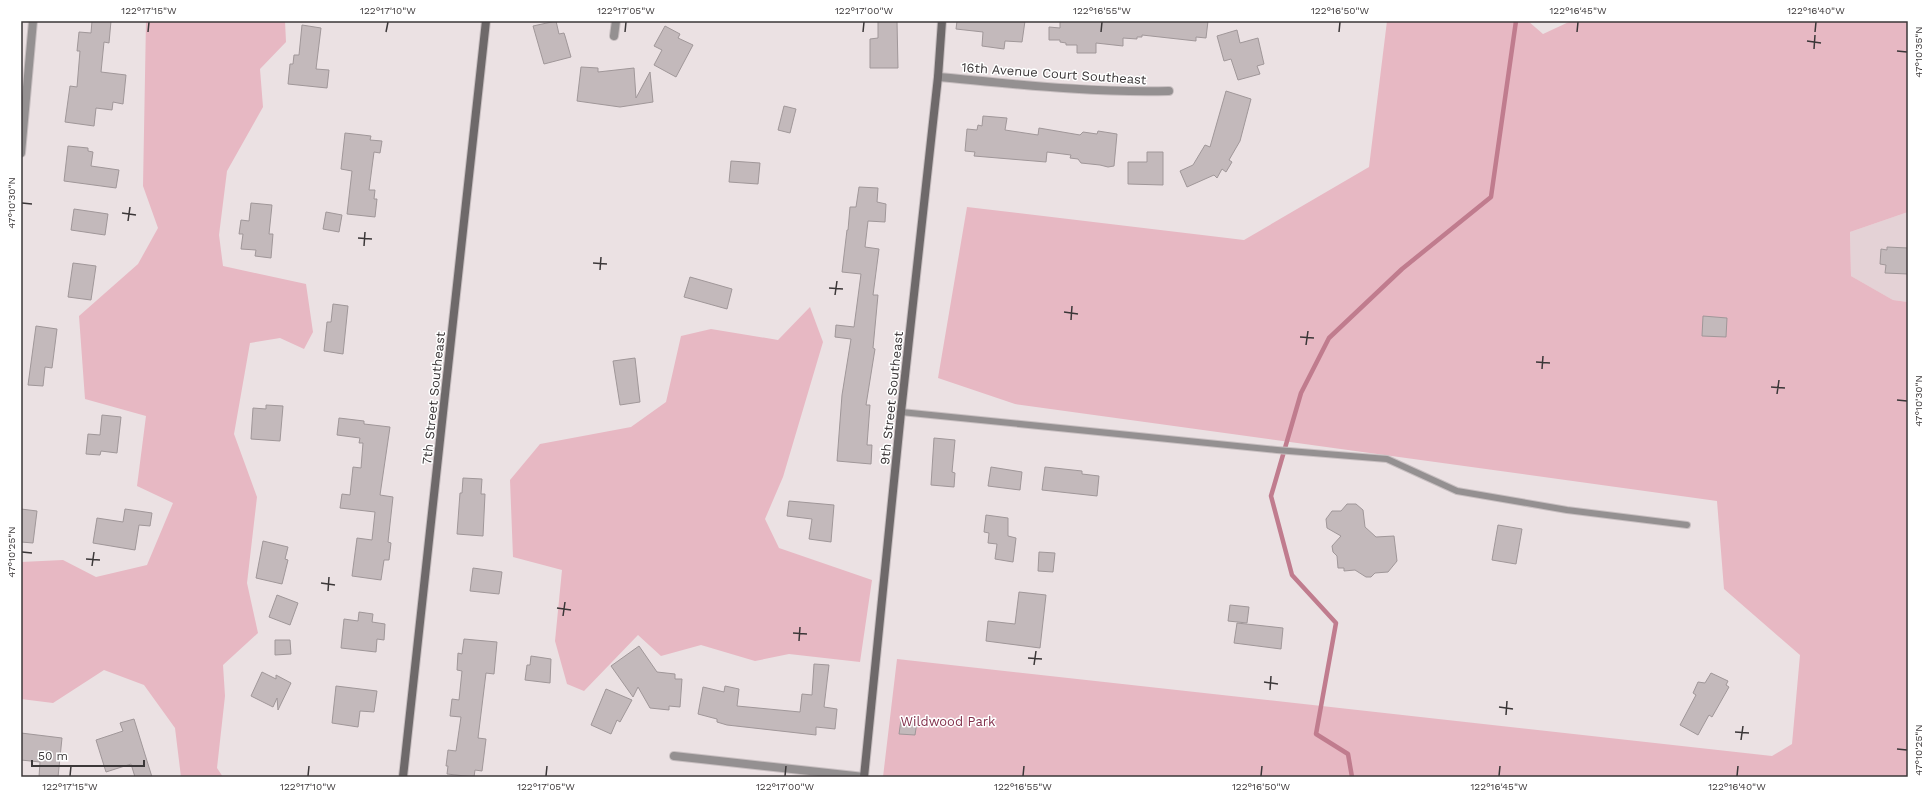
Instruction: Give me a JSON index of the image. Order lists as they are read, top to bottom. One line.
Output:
{"streets":{"street":["16th Avenue Court Southeast","7th Street Southeast","9th Street Southeast"]},"crossings":[["16th Avenue Court Southeast","9th Street Southeast"]],"parks":["Wildwood Park"],"scale_bar":"50 m","coordinates":["122°17'15\"W","122°17'10\"W","122°17'05\"W","122°17'00\"W","122°16'55\"W","122°16'50\"W","122°16'45\"W","122°16'40\"W","47°10'35\"N","47°10'30\"N","47°10'25\"N"]}
